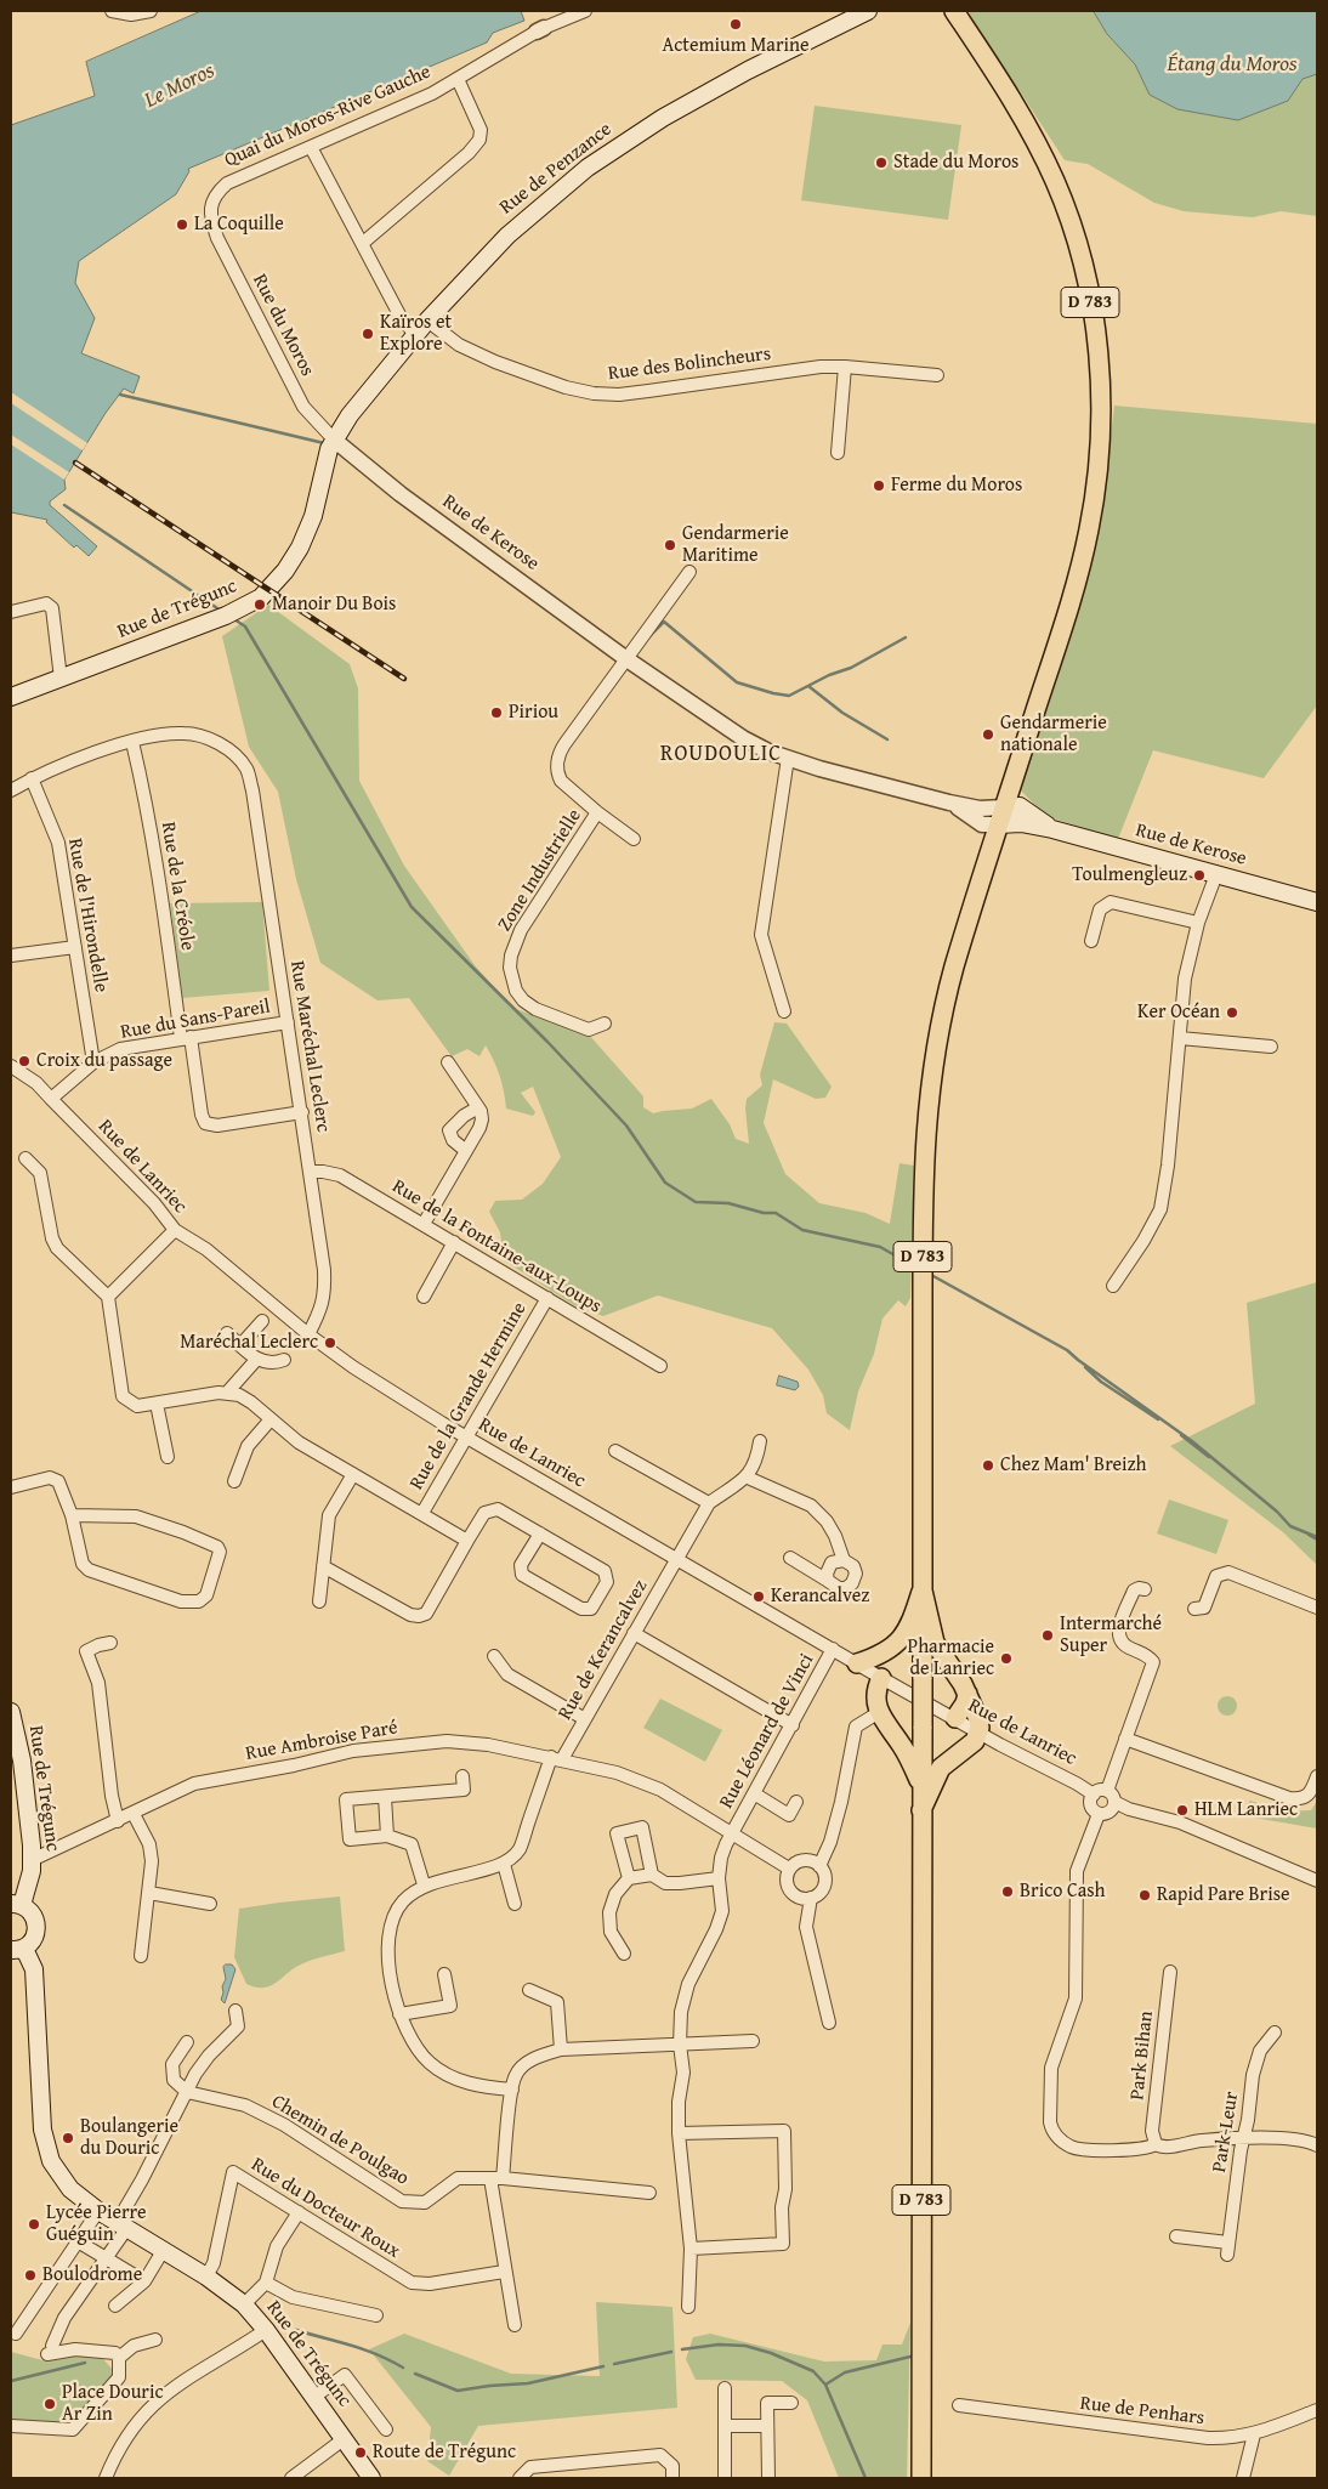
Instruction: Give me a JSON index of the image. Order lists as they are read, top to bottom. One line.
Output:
{"streets":{"main road":["Rue de Penzance","D 783","Rue de Kerose","Rue de Trégunc"],"street":["Quai du Moros-Rive Gauche","Rue du Moros","Rue des Bolincheurs","Zone Industrielle","Rue de la Créole","Rue de l'Hirondelle","Rue du Sans-Pareil","Rue Maréchal Leclerc","Rue de Lanriec","Rue de la Fontaine-aux-Loups","Rue de la Grande Hermine","Rue de Kerancalvez","Rue Léonard de Vinci","Rue Ambroise Paré","Park Bihan","Park-Leur","Chemin de Poulgao","Rue du Docteur Roux","Rue de Penhars"]},"crossings":[["Quai du Moros-Rive Gauche","Rue du Moros"],["Rue de Penzance","Rue du Moros"],["Rue de Penzance","Rue des Bolincheurs"],["Rue de Penzance","Rue de Kerose"],["Rue de Penzance","Rue de Trégunc"],["D 783","Rue de Kerose"],["D 783","Rue de Lanriec"],["Rue du Moros","Rue de Kerose"],["Rue du Moros","Rue de Trégunc"],["Rue de Kerose","Rue de Trégunc"],["Rue de Kerose","Zone Industrielle"],["Rue de Trégunc","Rue Ambroise Paré"],["Rue de Trégunc","Rue du Docteur Roux"],["Rue de la Créole","Rue du Sans-Pareil"],["Rue de la Créole","Rue Maréchal Leclerc"],["Rue de l'Hirondelle","Rue du Sans-Pareil"],["Rue du Sans-Pareil","Rue Maréchal Leclerc"],["Rue du Sans-Pareil","Rue de Lanriec"],["Rue Maréchal Leclerc","Rue de Lanriec"],["Rue Maréchal Leclerc","Rue de la Fontaine-aux-Loups"],["Rue de Lanriec","Rue de la Grande Hermine"],["Rue de Lanriec","Rue de Kerancalvez"],["Rue de Lanriec","Rue Léonard de Vinci"],["Rue de la Fontaine-aux-Loups","Rue de la Grande Hermine"],["Rue de Kerancalvez","Rue Ambroise Paré"],["Rue Léonard de Vinci","Rue Ambroise Paré"]],"districts":["ROUDOULIC"],"water":["Étang du Moros","Le Moros"],"places":["Actemium Marine","Stade du Moros","La Coquille","Kaïros et Explore","Ferme du Moros","Gendarmerie Maritime","Manoir Du Bois","Piriou","Gendarmerie nationale","Toulmengleuz","Ker Océan","Croix du passage","Maréchal Leclerc","Chez Mam' Breizh","Kerancalvez","Intermarché Super","Pharmacie de Lanriec","HLM Lanriec","Brico Cash","Rapid Pare Brise","Boulangerie du Douric","Lycée Pierre Guéguin","Boulodrome","Place Douric Ar Zin","Route de Trégunc"]}
